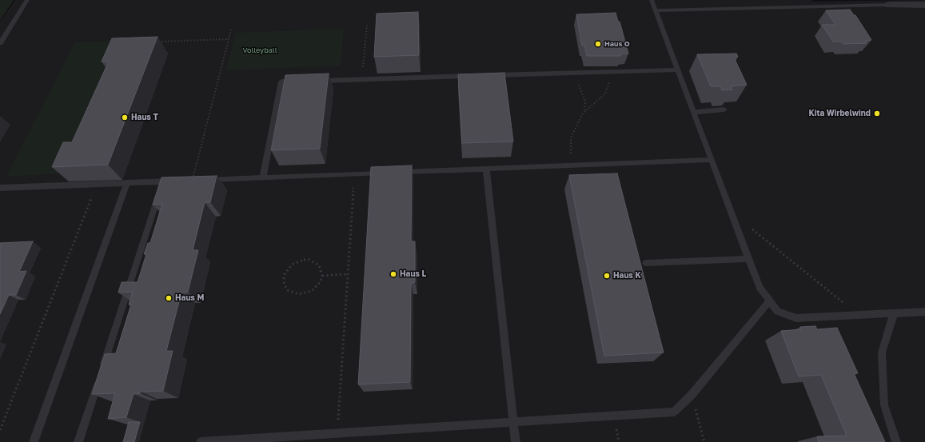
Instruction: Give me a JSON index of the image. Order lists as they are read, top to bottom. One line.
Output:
{"parks":["Volleyball"],"places":["Haus O","Kita Wirbelwind","Haus T","Haus L","Haus K","Haus M"]}
